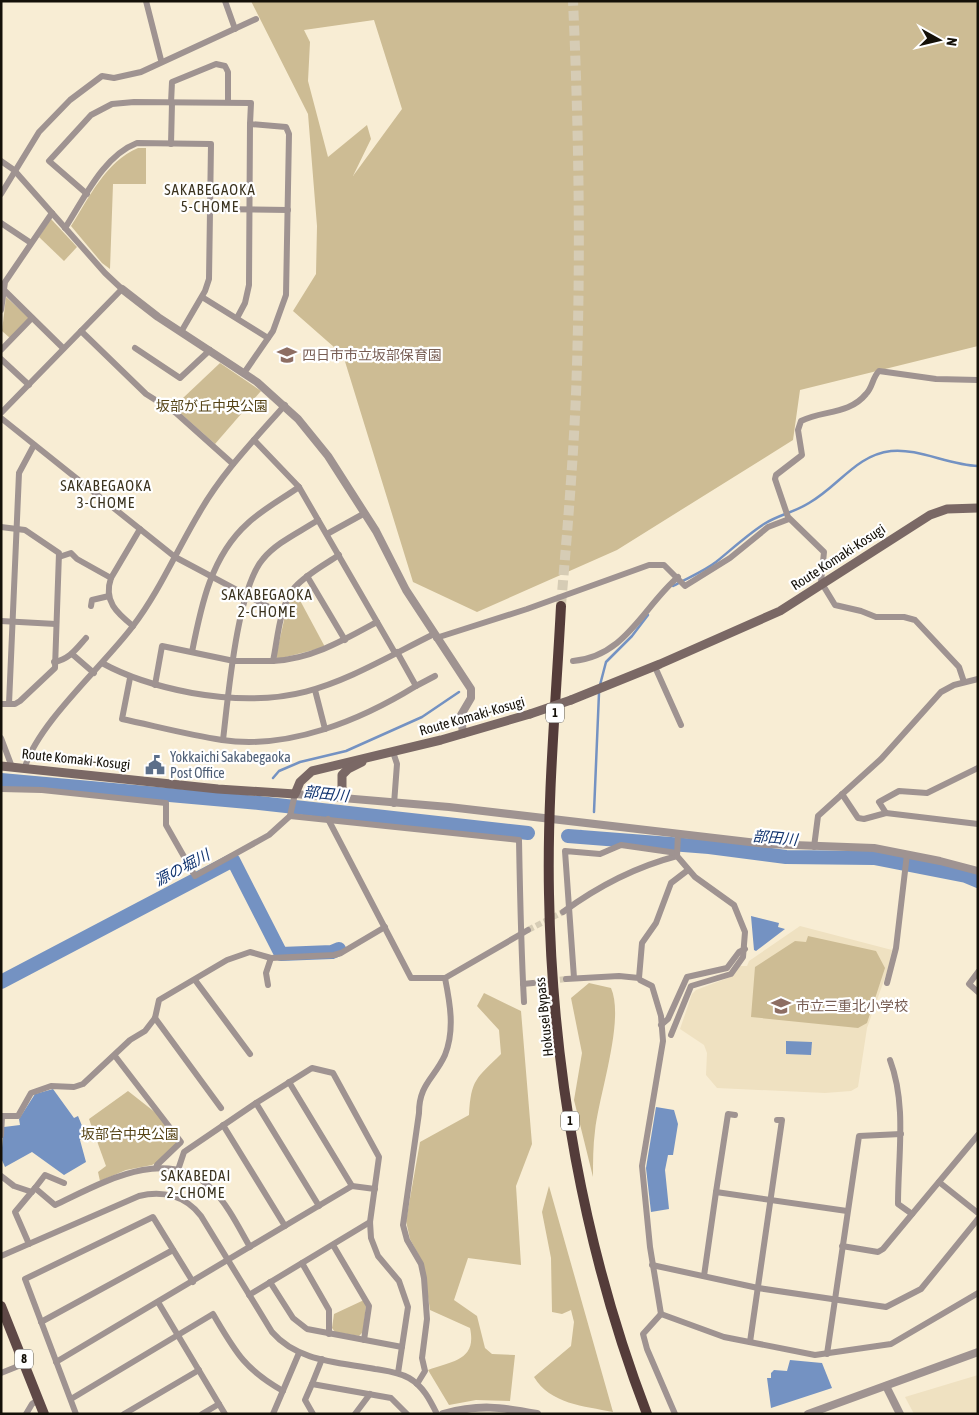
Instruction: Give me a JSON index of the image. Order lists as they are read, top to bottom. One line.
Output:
{"streets":{"highway":["1","Hokusei Bypass"],"main road":["Route Komaki-Kosugi","8"]},"districts":["SAKABEGAOKA 5-CHOME","SAKABEGAOKA 3-CHOME","SAKABEGAOKA 2-CHOME","SAKABEDAI 2-CHOME"],"water":["部田川","源の堀川"],"parks":["坂部が丘中央公園","坂部台中央公園"],"places":{"school or university":["四日市市立坂部保育園","市立三重北小学校"],"public building":["Yokkaichi Sakabegaoka Post Office"]},"north":"right"}
